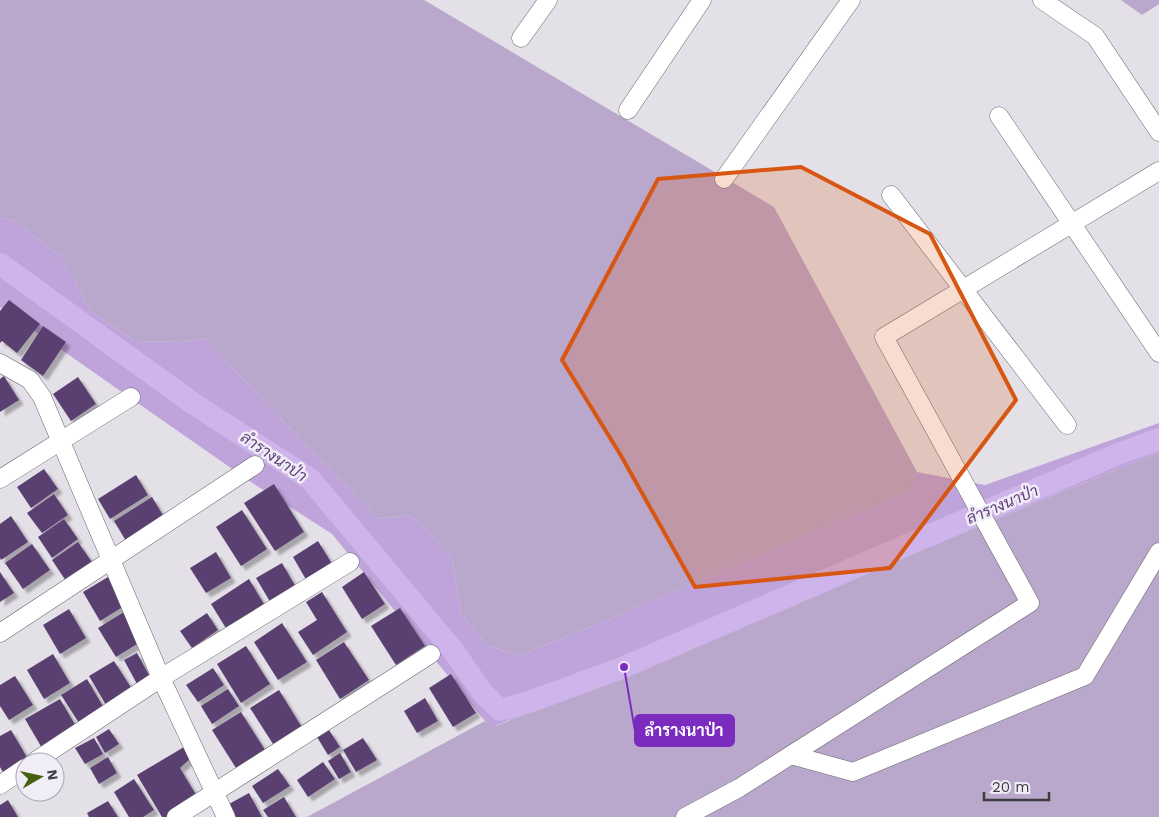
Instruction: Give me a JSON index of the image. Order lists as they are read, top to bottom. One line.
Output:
{"water":["ลำรางนาป่า"],"places":["ลำรางนาป่า"],"scale_bar":"20 m","north":"right"}
